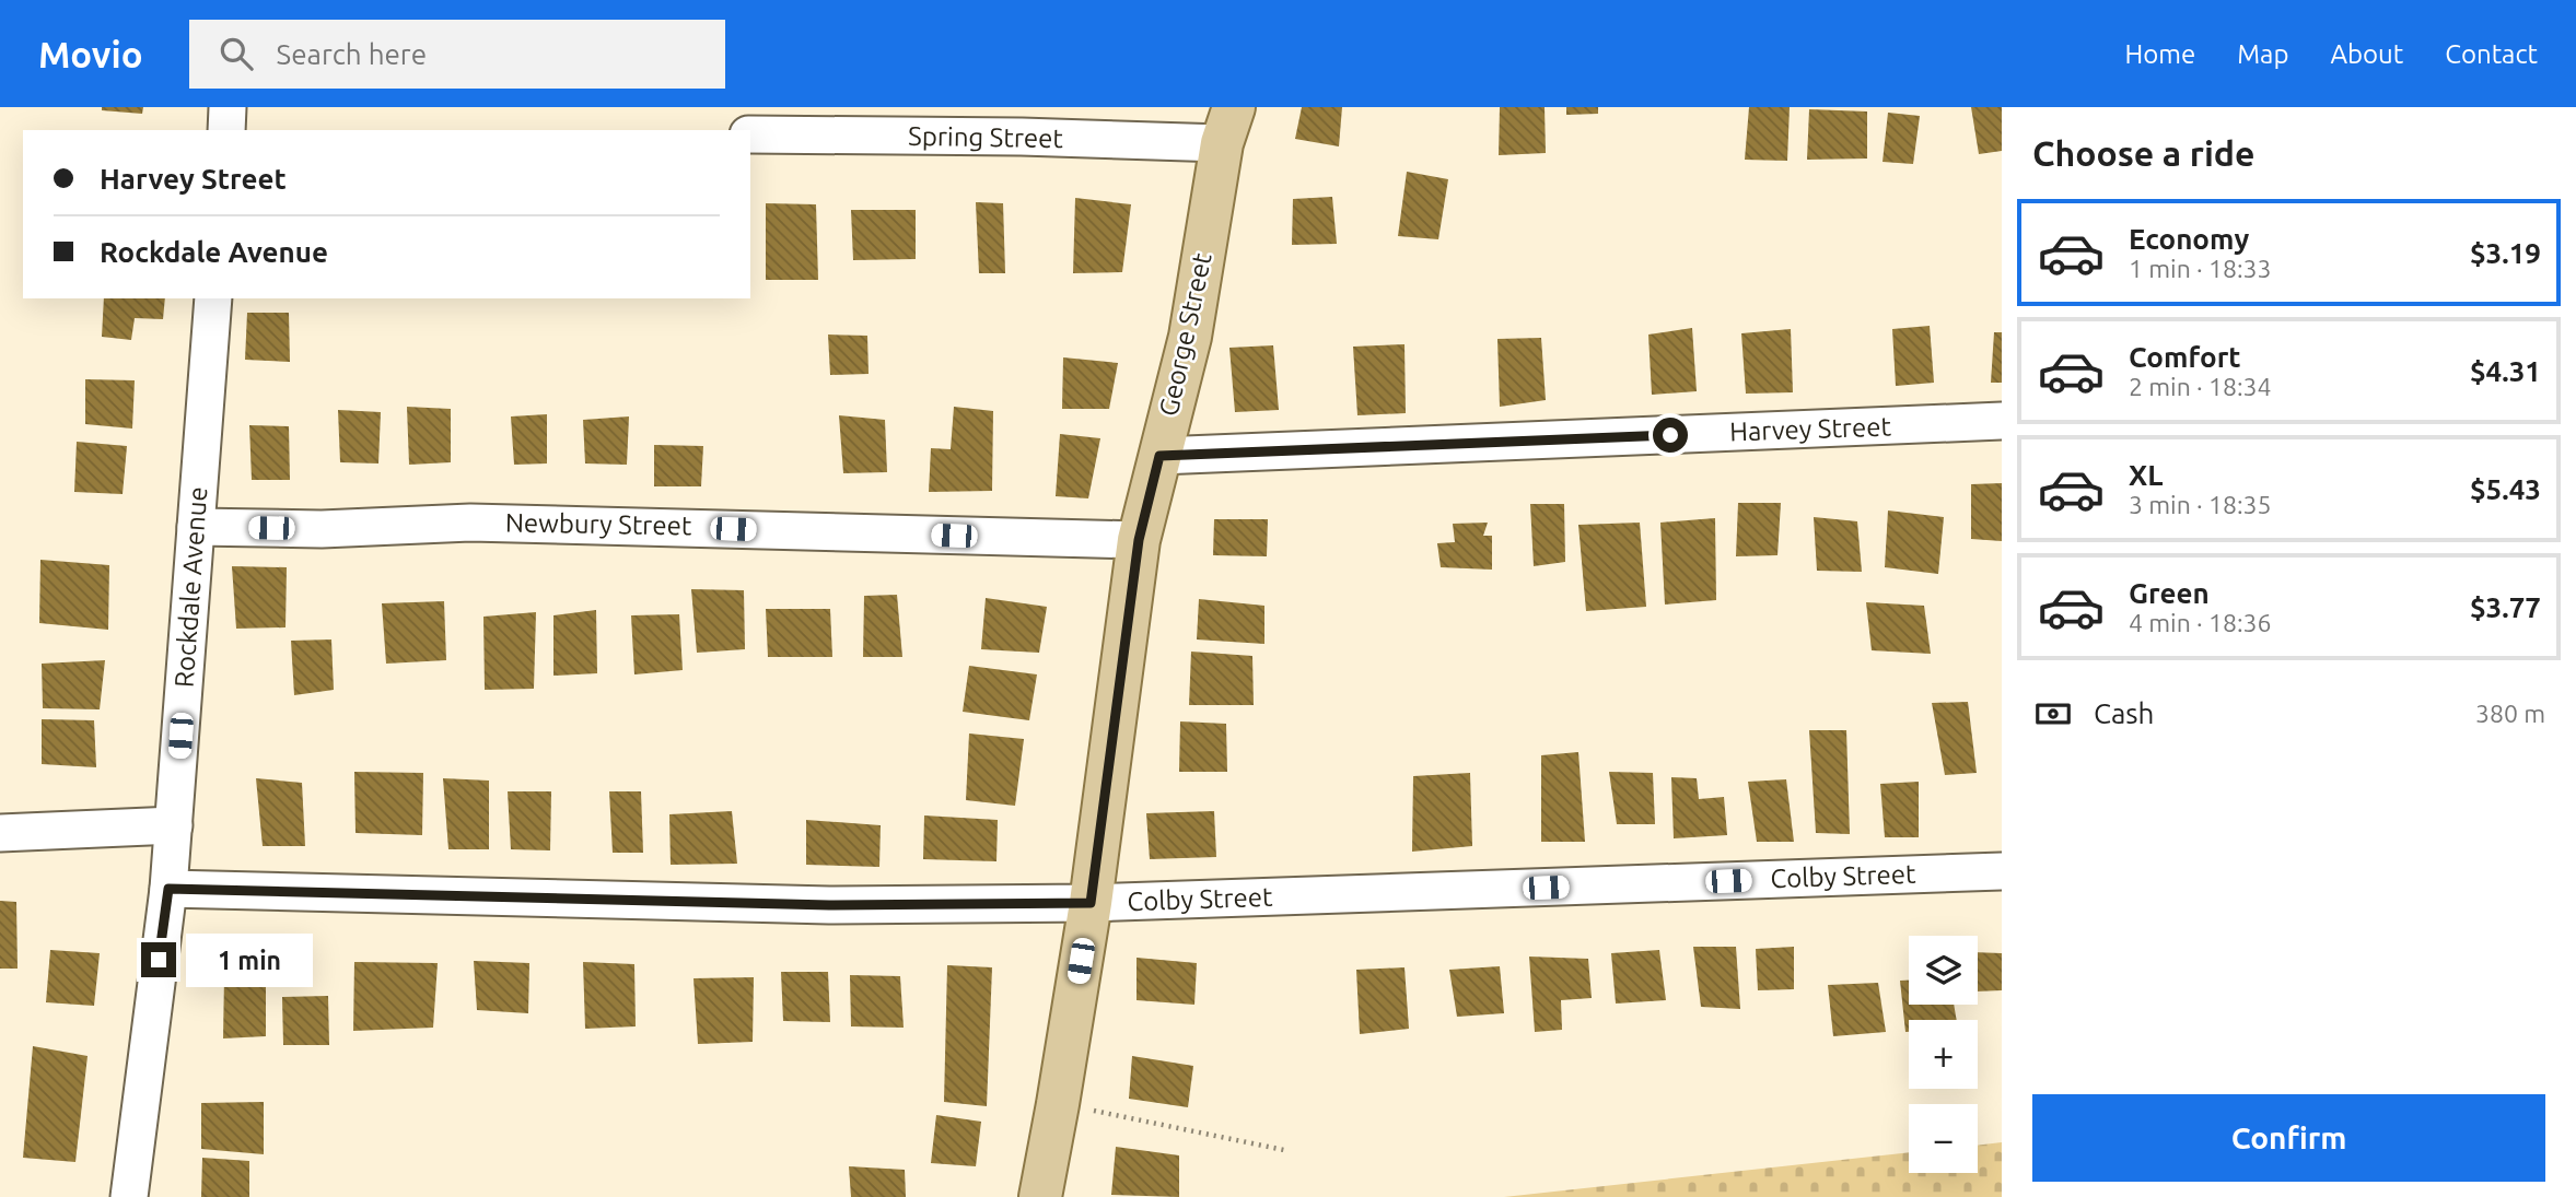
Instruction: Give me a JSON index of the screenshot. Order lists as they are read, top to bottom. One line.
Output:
{"streets":{"main road":["George Street"],"street":["Spring Street","Harvey Street","Newbury Street","Rockdale Avenue","Colby Street"]},"crossings":[["Spring Street","George Street"],["George Street","Harvey Street"],["George Street","Newbury Street"],["George Street","Colby Street"],["Newbury Street","Rockdale Avenue"],["Rockdale Avenue","Colby Street"]],"page":{"header":"Movio","search":"Search here","nav":["Home","Map","About","Contact"],"heading":"Choose a ride","banner":["Harvey Street","Rockdale Avenue"],"list":[{"name":"Economy","note":"1 min · 18:33","value":"$3.19"},{"name":"Comfort","note":"2 min · 18:34","value":"$4.31"},{"name":"XL","note":"3 min · 18:35","value":"$5.43"},{"name":"Green","note":"4 min · 18:36","value":"$3.77"}],"pay":["Cash","380 m"],"bubble":"1 min","map_buttons":["+","−"],"buttons":"Confirm"}}
